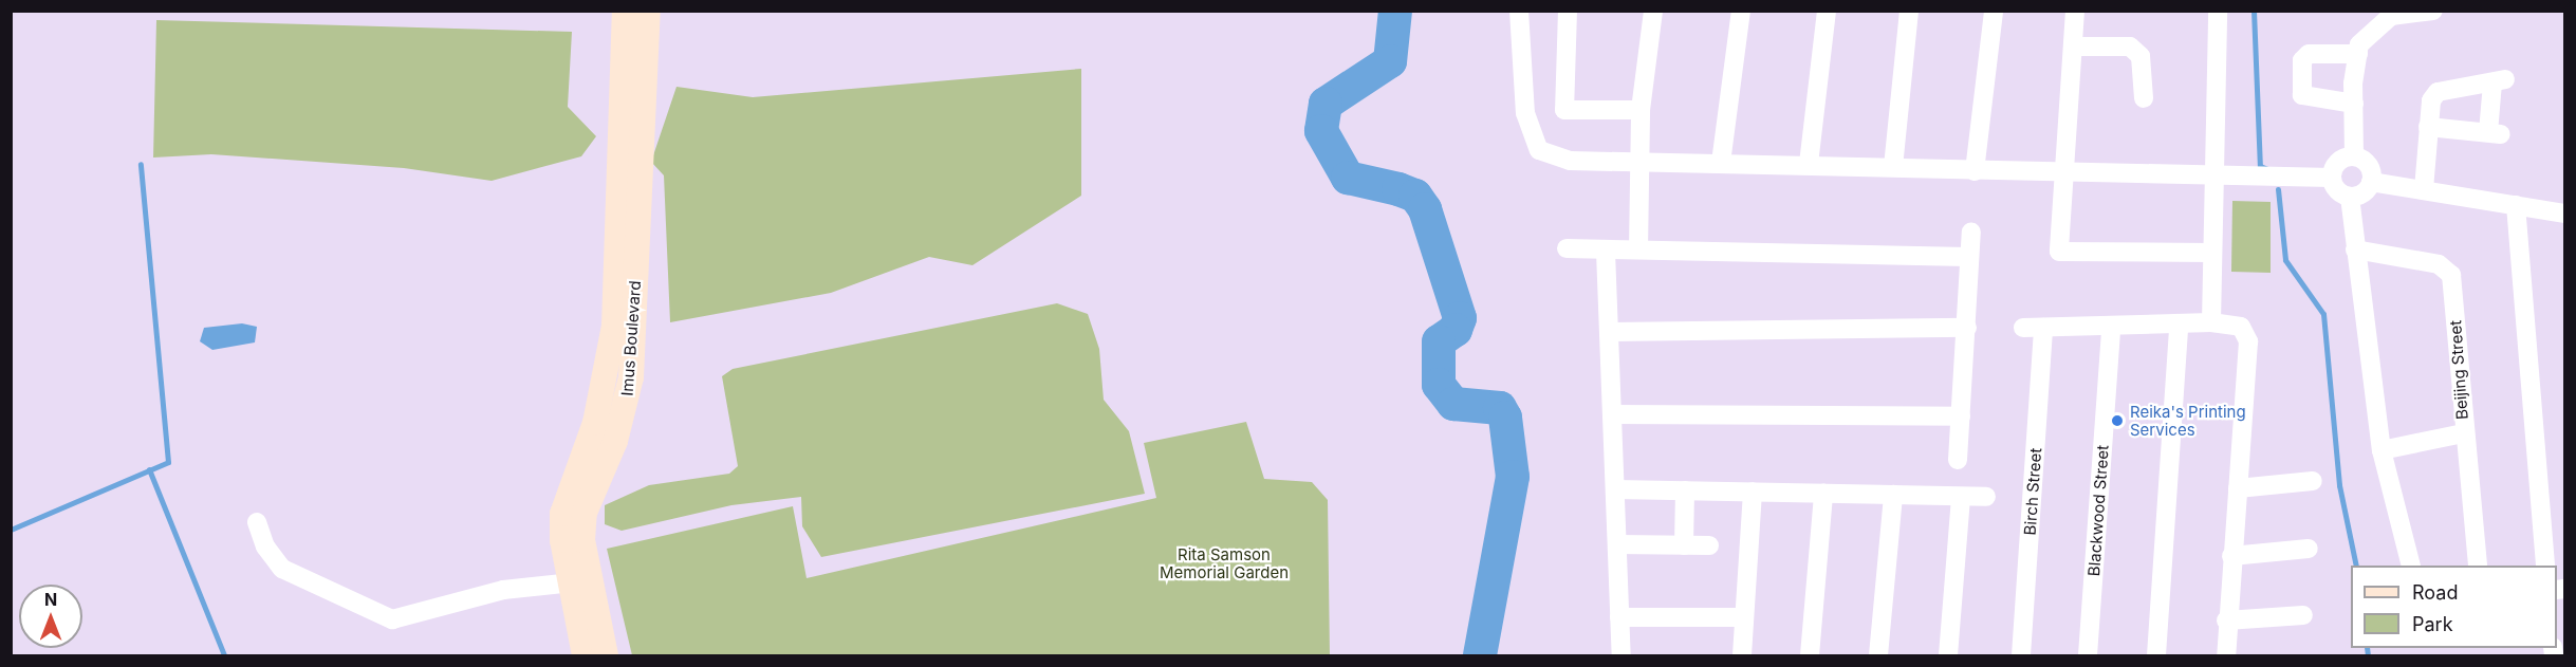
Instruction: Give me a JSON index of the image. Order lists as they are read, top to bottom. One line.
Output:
{"streets":{"main road":["Imus Boulevard"],"street":["Beijing Street","Birch Street","Blackwood Street"]},"parks":["Rita Samson Memorial Garden"],"places":["Reika's Printing Services"],"legend":["Road","Park"],"north":"top"}
